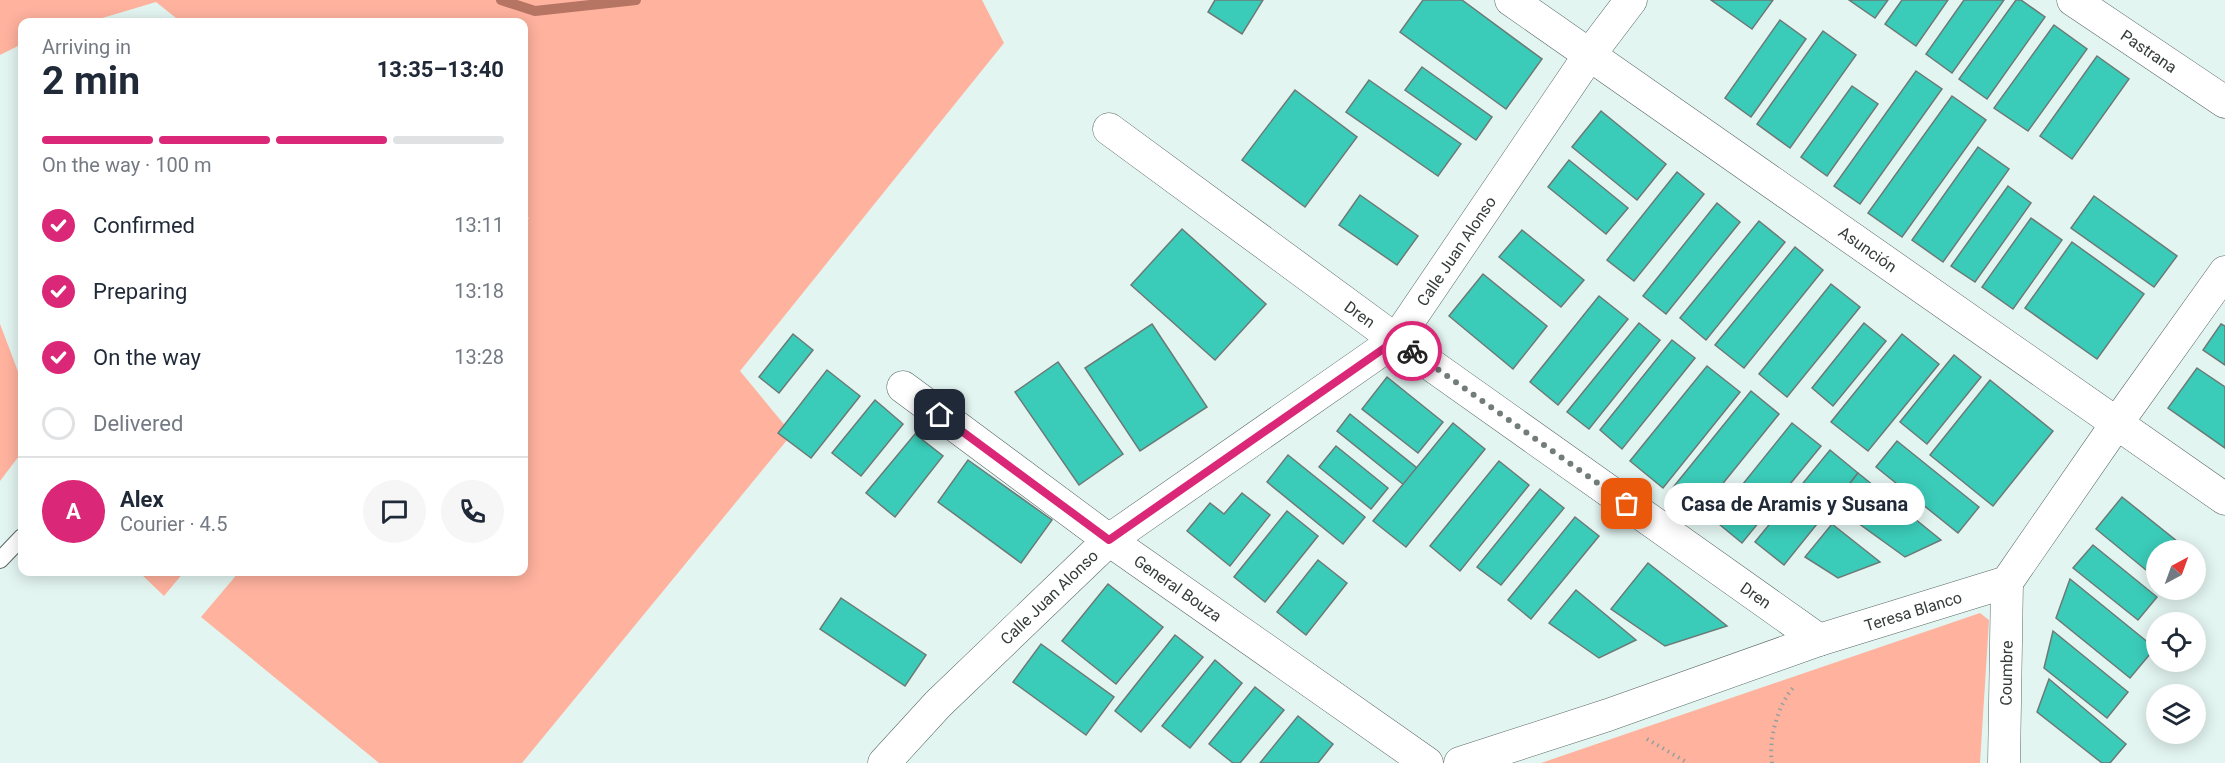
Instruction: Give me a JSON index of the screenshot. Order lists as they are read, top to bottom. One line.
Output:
{"streets":{"street":["Pastrana","Asunción","Calle Juan Alonso","Dren","General Bouza","Teresa Blanco","Coumbre"]},"crossings":[["Asunción","Calle Juan Alonso"],["Calle Juan Alonso","Dren"],["Calle Juan Alonso","General Bouza"],["Dren","Teresa Blanco"],["Teresa Blanco","Coumbre"]],"places":["Casa de Aramis y Susana"],"north":"top right","page":{"heading":["2 min","Arriving in","13:35–13:40"],"panel":["Alex","Courier · 4.5"],"bar":"On the way · 100 m","list":[["Confirmed","13:11"],["Preparing","13:18"],["On the way","13:28"],"Delivered"],"round":"A","bubble":"Casa de Aramis y Susana"}}
